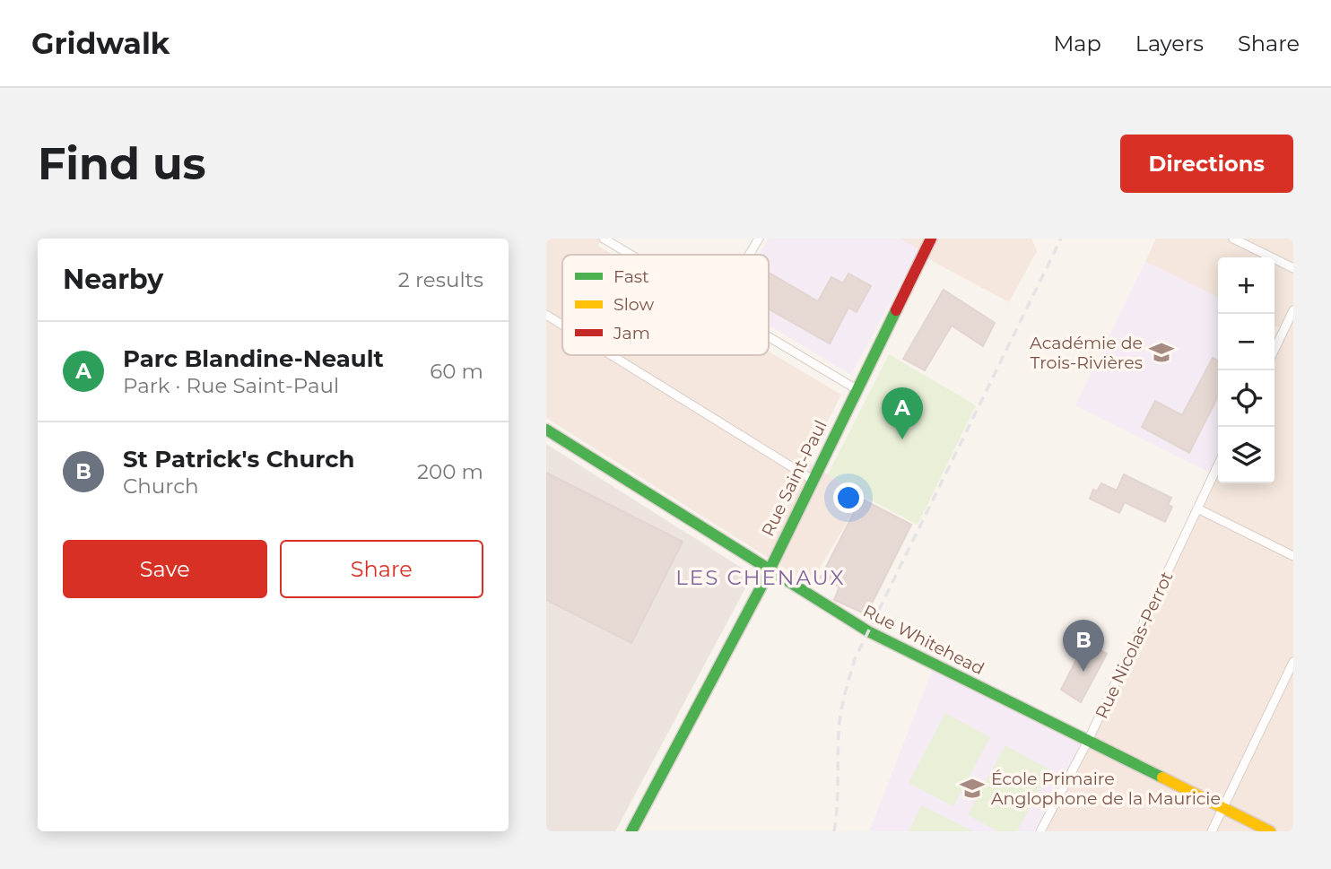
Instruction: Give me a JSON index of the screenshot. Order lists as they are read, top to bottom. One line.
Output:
{"streets":{"street":["Rue Saint-Paul","Rue Whitehead","Rue Nicolas-Perrot"]},"crossings":[["Rue Saint-Paul","Rue Whitehead"],["Rue Whitehead","Rue Nicolas-Perrot"]],"districts":["LES CHENAUX"],"places":{"school or university":["Académie de Trois-Rivières","École Primaire Anglophone de la Mauricie"]},"legend":["Fast","Slow","Jam"],"page":{"header":"Gridwalk","nav":["Map","Layers","Share"],"buttons":["Directions",["Save","Share"]],"title":"Find us","heading":["Nearby","2 results"],"map_buttons":["+","−"],"list":[{"mark":"A","name":"Parc Blandine-Neault","note":"Park · Rue Saint-Paul","value":"60 m"},{"mark":"B","name":"St Patrick's Church","note":"Church","value":"200 m"}],"pins":["A","B"]}}
